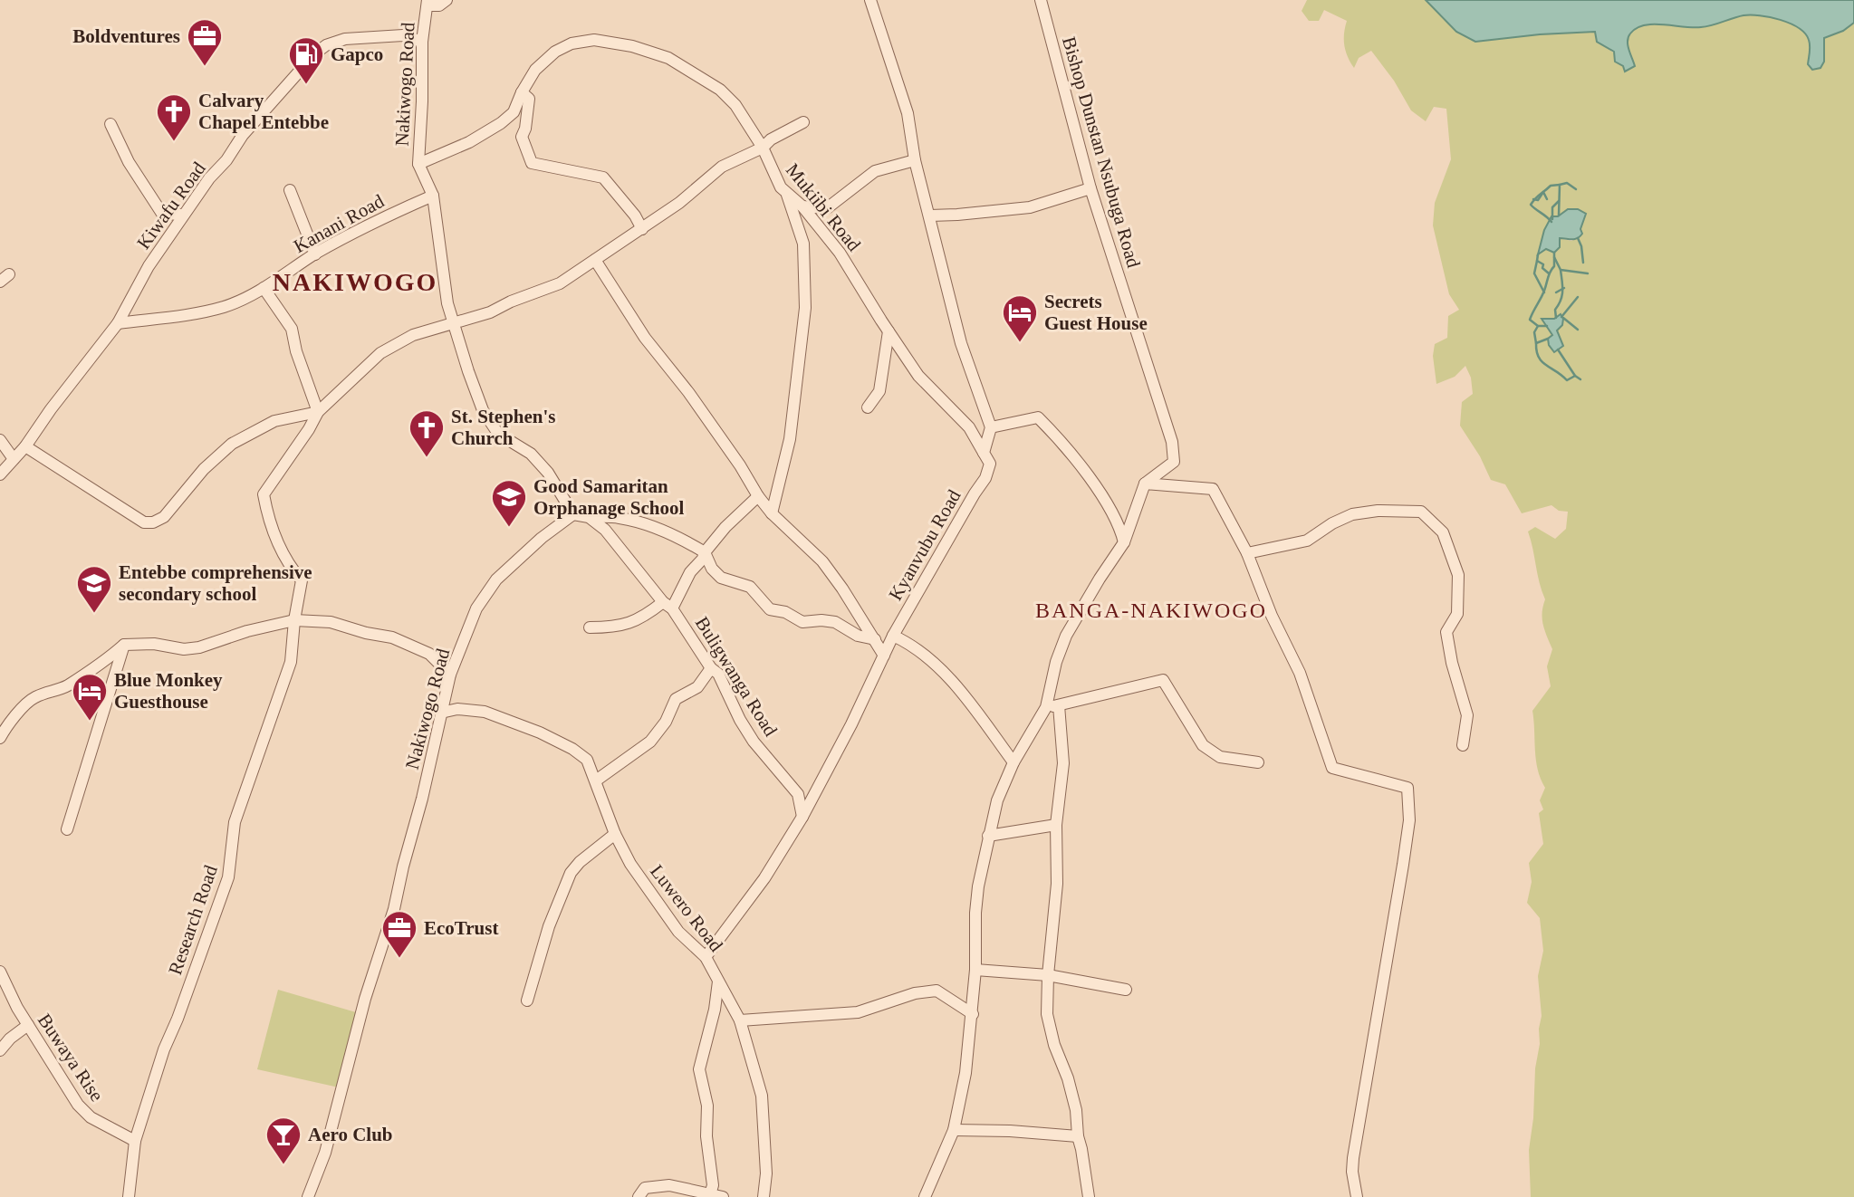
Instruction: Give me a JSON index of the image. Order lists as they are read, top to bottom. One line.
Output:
{"streets":{"street":["Nakiwogo Road","Bishop Dunstan Nsubuga Road","Kiwafu Road","Mukiibi Road","Kanani Road","Kyanvubu Road","Buligwanga Road","Luwero Road","Research Road","Buwaya Rise"]},"crossings":[["Nakiwogo Road","Kiwafu Road"],["Nakiwogo Road","Mukiibi Road"],["Nakiwogo Road","Kanani Road"],["Nakiwogo Road","Luwero Road"],["Kiwafu Road","Kanani Road"],["Mukiibi Road","Kyanvubu Road"],["Kyanvubu Road","Buligwanga Road"],["Kyanvubu Road","Luwero Road"],["Research Road","Buwaya Rise"]],"districts":["NAKIWOGO","BANGA-NAKIWOGO"],"places":{"office":["Boldventures","EcoTrust"],"fuel station":["Gapco"],"church":["Calvary Chapel Entebbe","St. Stephen's Church"],"hotel":["Secrets Guest House","Blue Monkey Guesthouse"],"school or university":["Good Samaritan Orphanage School","Entebbe comprehensive secondary school"],"bar":["Aero Club"]}}
